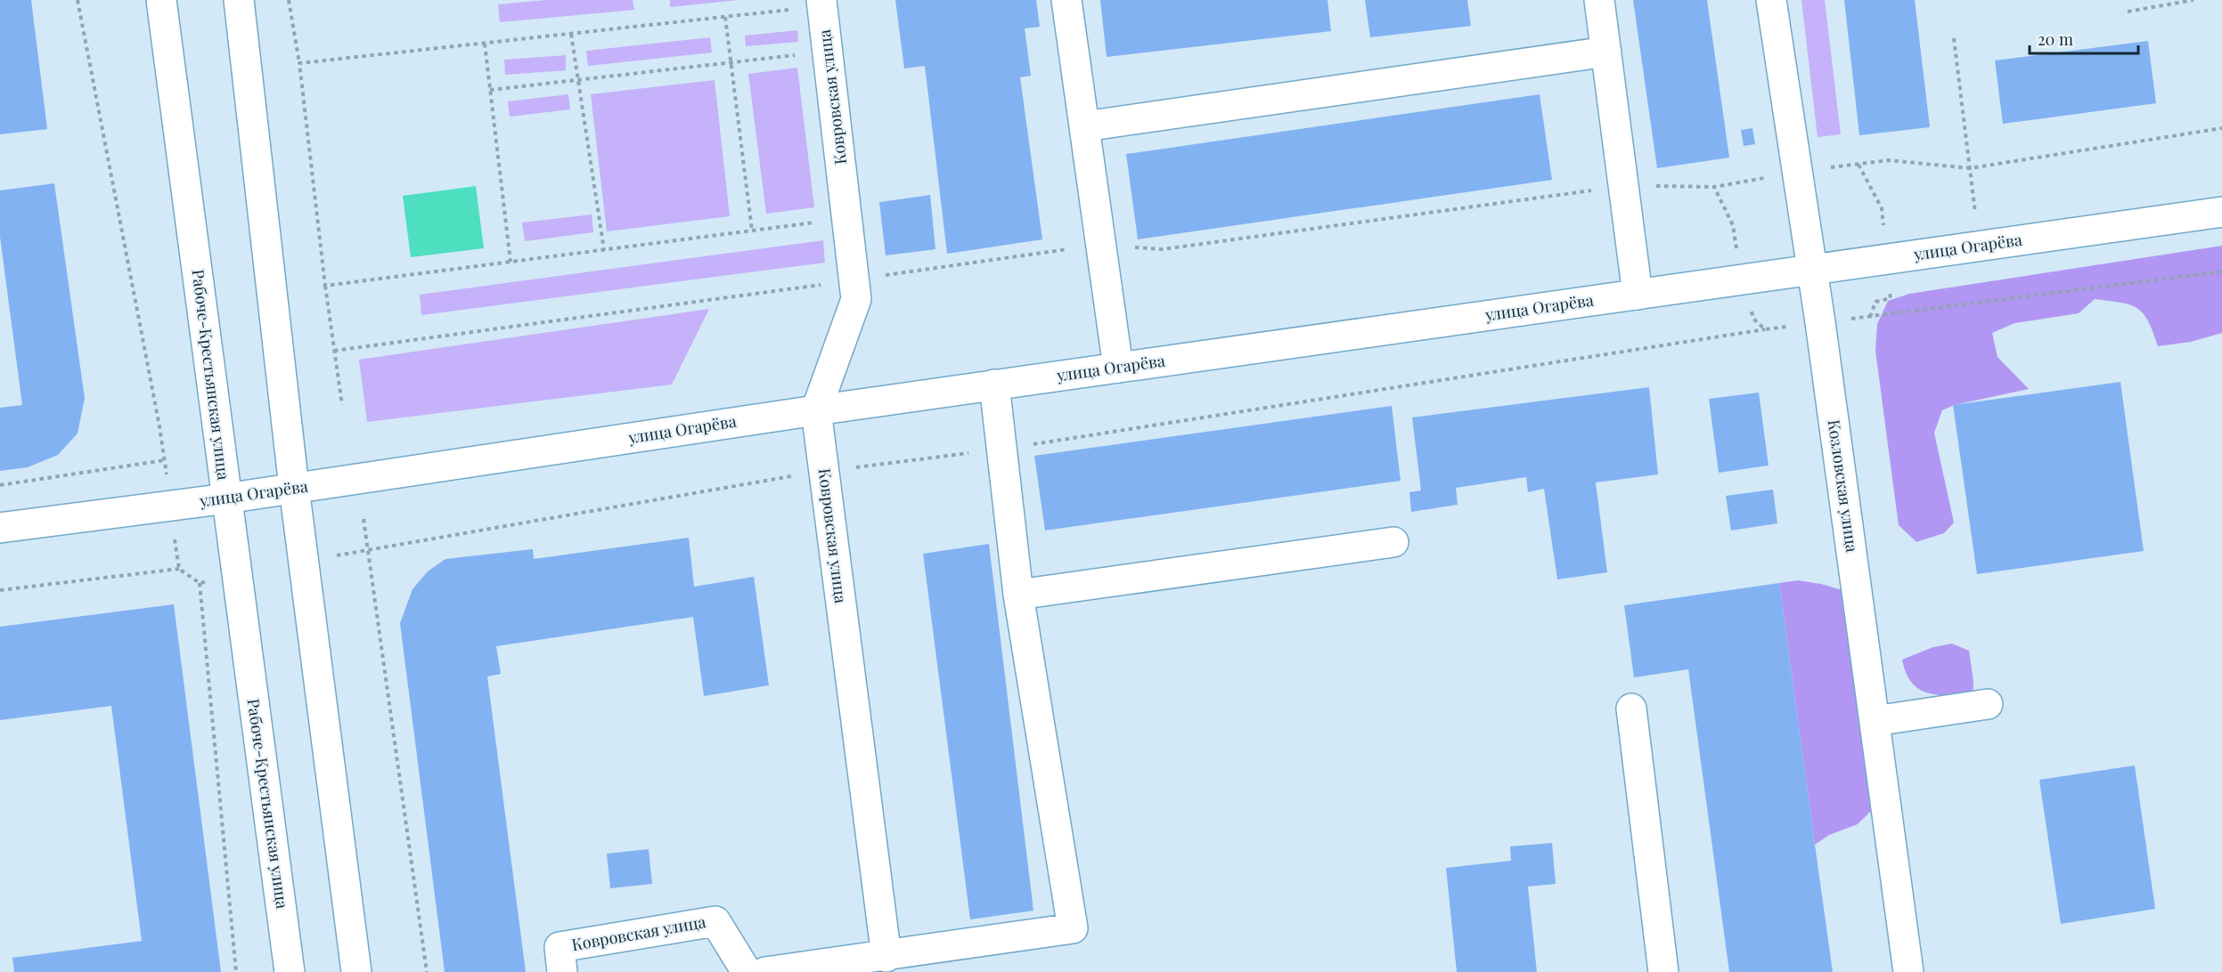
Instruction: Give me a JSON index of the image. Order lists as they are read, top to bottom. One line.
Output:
{"streets":{"main road":["Ковровская улица","улица Огарёва","Рабоче-Крестьянская улица","Козловская улица"]},"crossings":[["Ковровская улица","улица Огарёва"],["улица Огарёва","Рабоче-Крестьянская улица"],["улица Огарёва","Козловская улица"]],"scale_bar":"20 m"}
